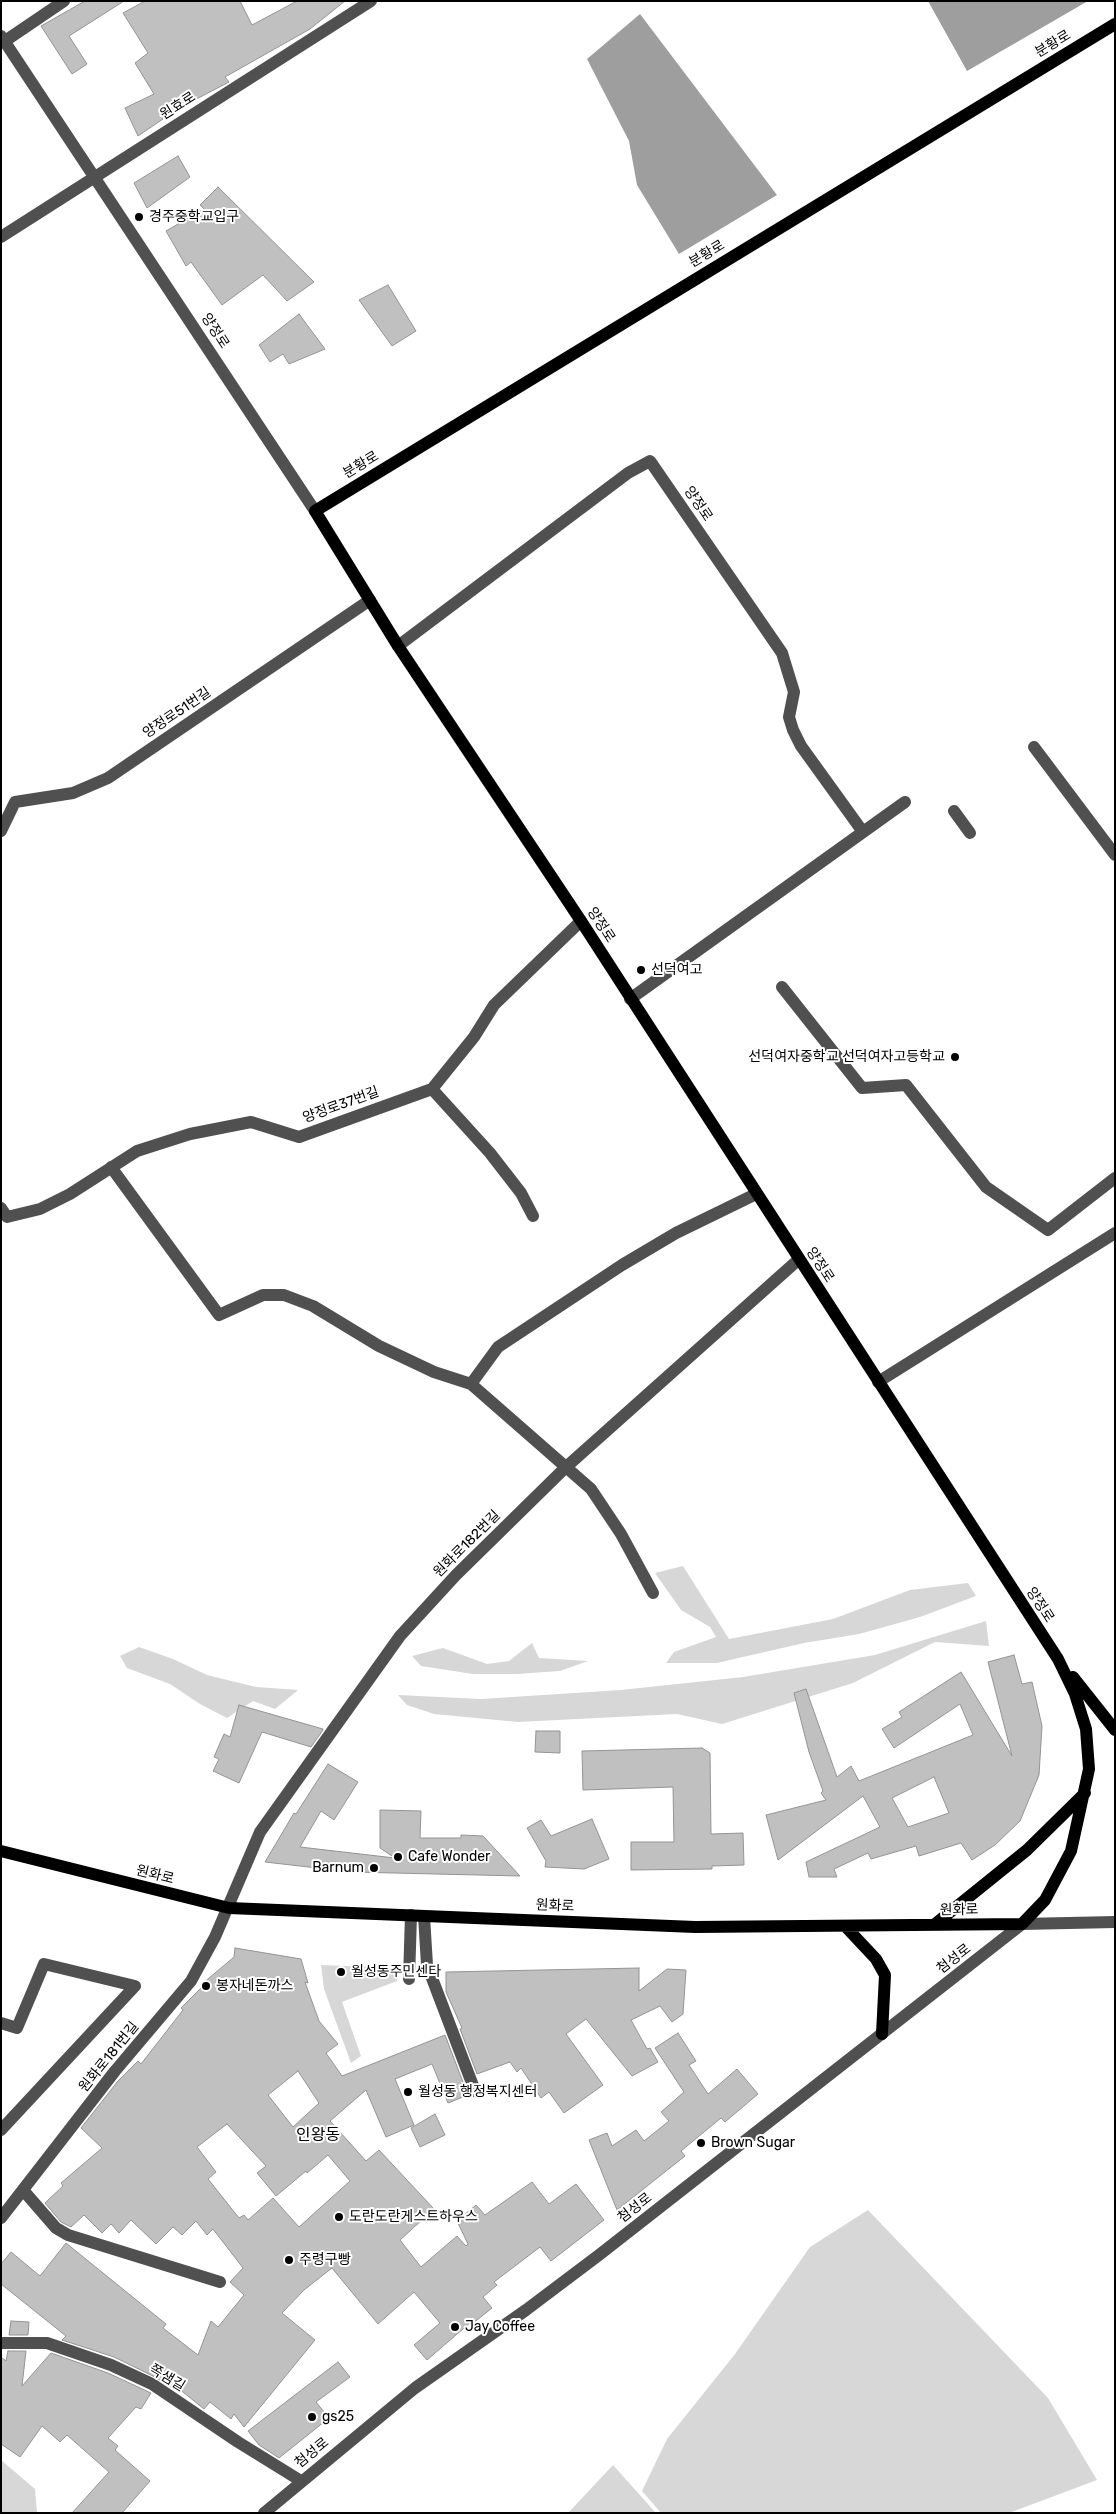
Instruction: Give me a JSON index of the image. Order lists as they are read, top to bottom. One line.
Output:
{"streets":{"main road":["분황로","양정로","원화로"],"street":["원효로","양정로51번길","양정로37번길","원화로182번길","첨성로","원화로181번길","쪽샘길"]},"crossings":[["분황로","양정로"],["원효로","양정로"],["양정로","양정로51번길"],["양정로","원화로182번길"],["양정로","원화로"],["양정로","첨성로"],["원화로182번길","원화로"],["원화로182번길","원화로181번길"],["원화로","첨성로"],["원화로","원화로181번길"],["첨성로","쪽샘길"]],"districts":["인왕동"],"places":["경주중학교입구","선덕여고","선덕여자중학교 선덕여자고등학교","Cafe Wonder","Barnum","월성동주민센타","봉자네돈까스","월성동 행정복지센터","Brown Sugar","도란도란게스트하우스","주령구빵","Jay Coffee","gs25"]}
